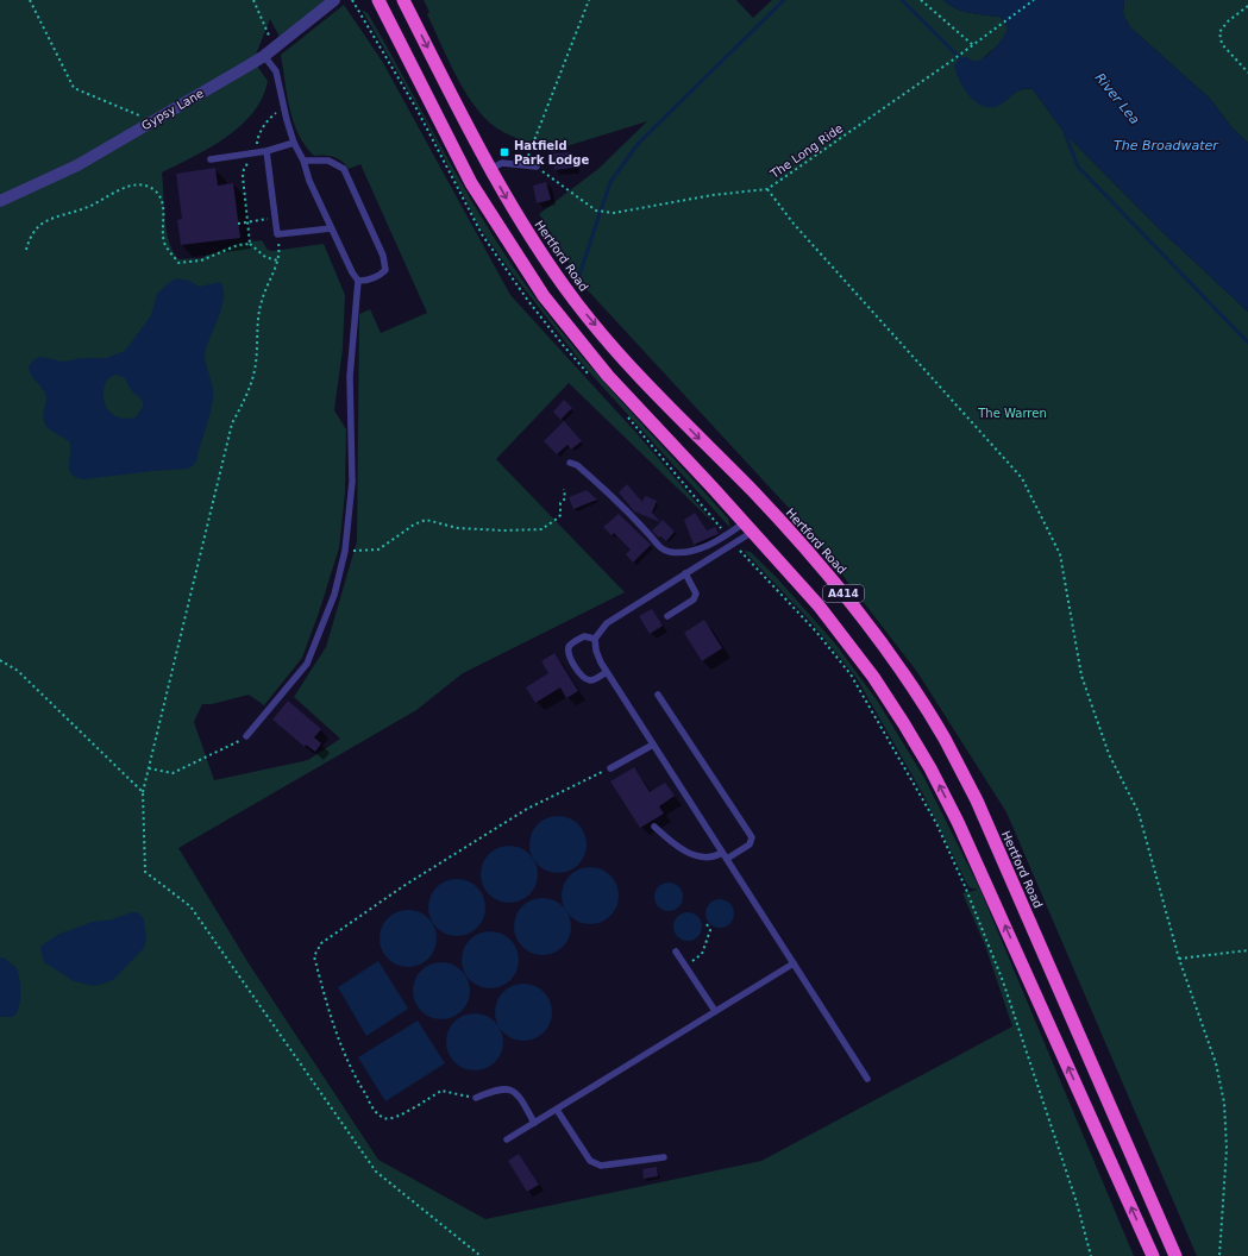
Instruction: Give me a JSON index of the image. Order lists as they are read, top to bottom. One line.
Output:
{"streets":{"highway":["Hertford Road","A414"],"street":["Gypsy Lane"],"path":["The Long Ride"]},"water":["River Lea","The Broadwater"],"parks":["The Warren"],"places":{"transit":["Hatfield Park Lodge"]}}
